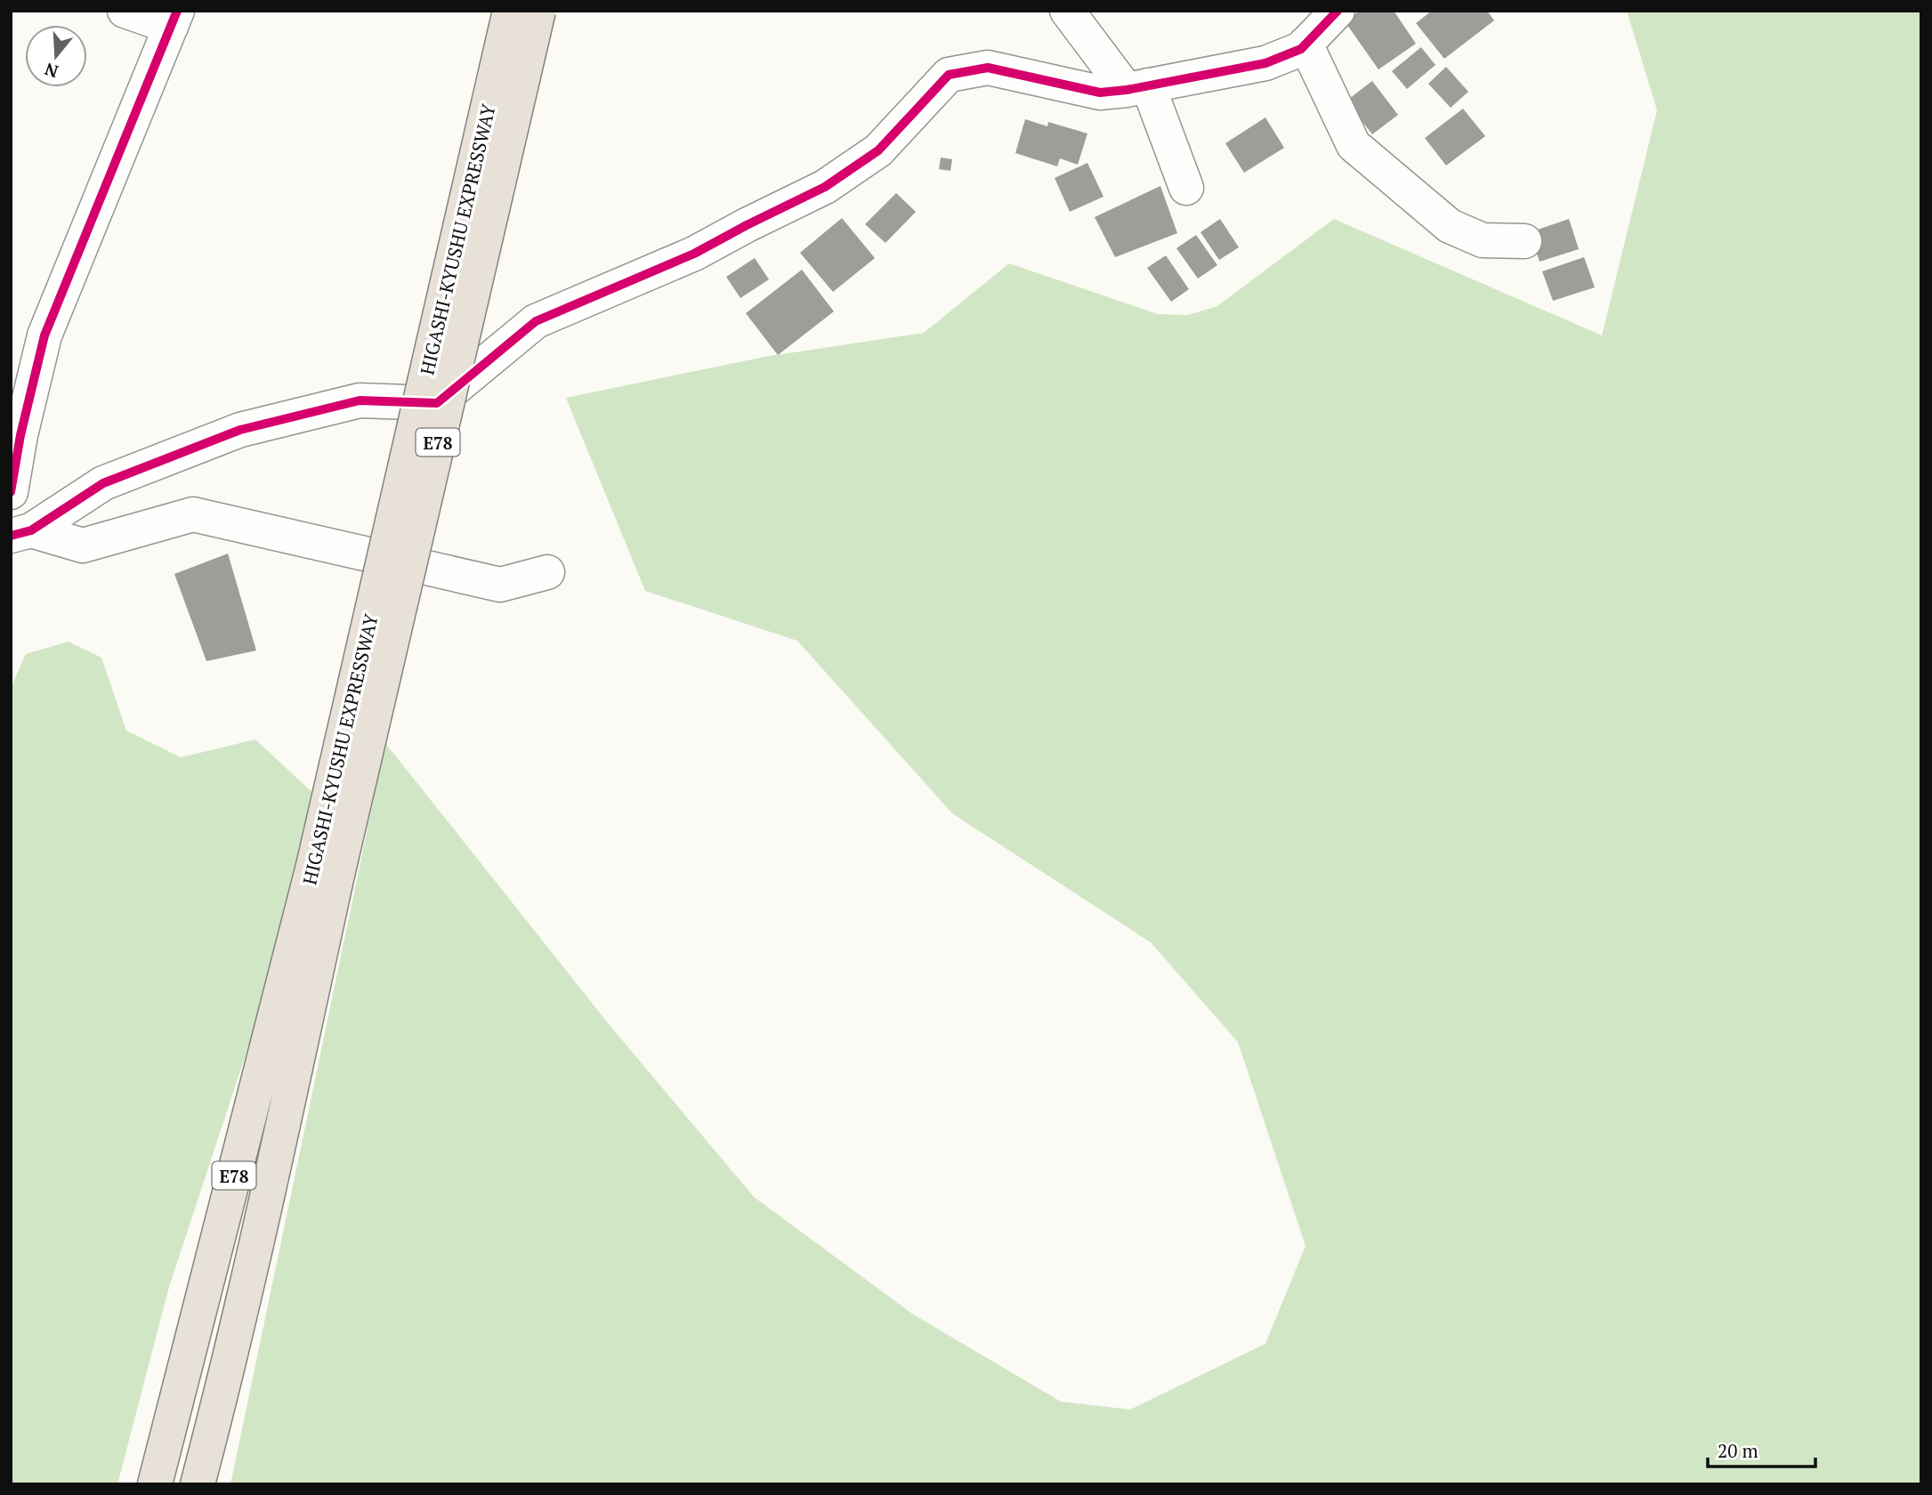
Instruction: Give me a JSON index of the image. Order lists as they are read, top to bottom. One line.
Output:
{"streets":{"highway":["HIGASHI-KYUSHU EXPRESSWAY","E78"]},"scale_bar":"20 m","north":"bottom"}
